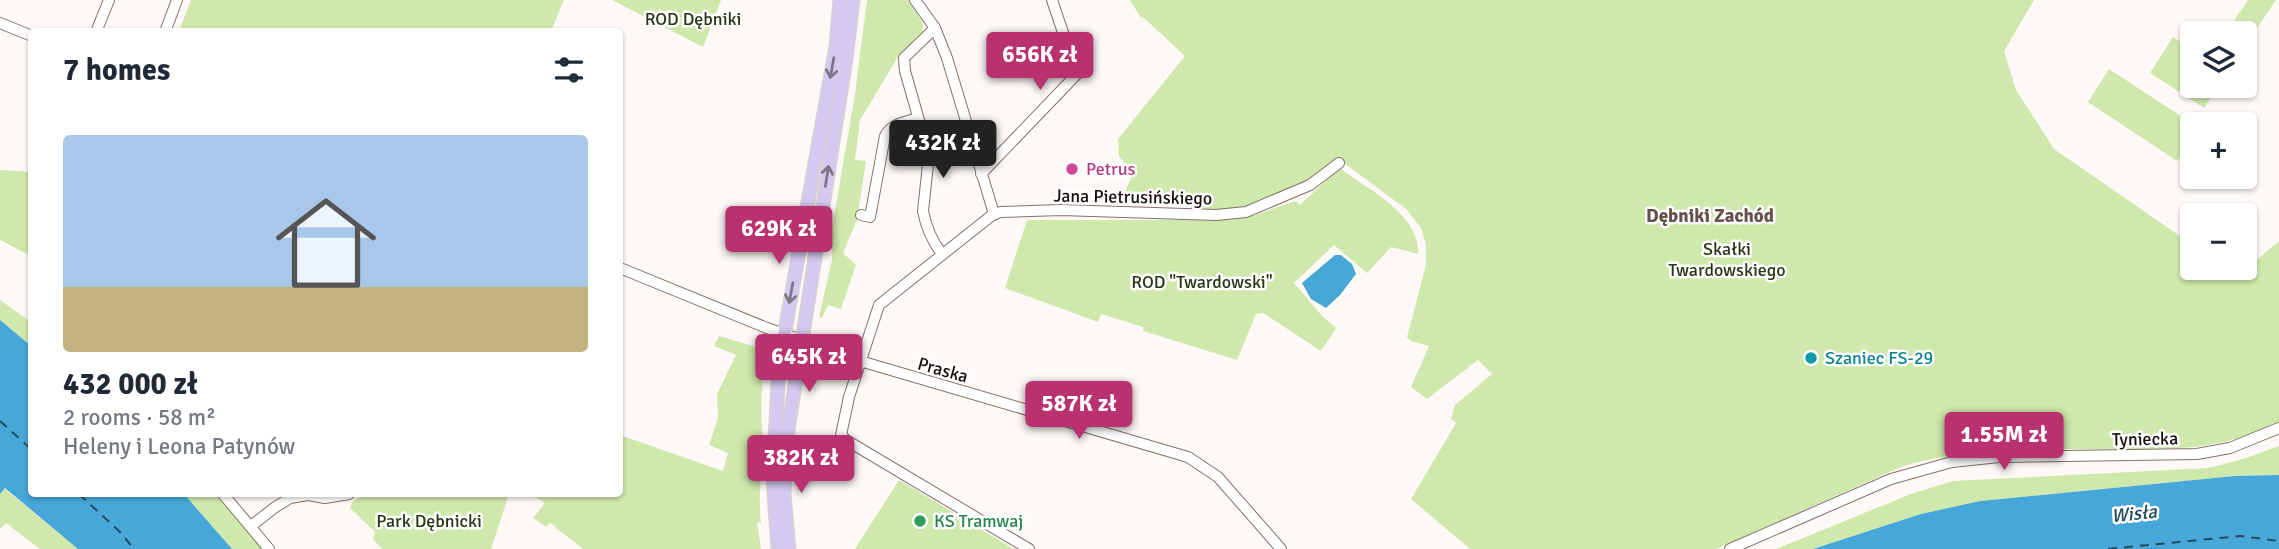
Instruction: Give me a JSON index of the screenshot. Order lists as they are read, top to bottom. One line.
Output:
{"streets":{"street":["Jana Pietrusińskiego","Praska","Tyniecka"]},"districts":["Dębniki Zachód"],"water":["Wisła"],"parks":["ROD Dębniki","Skałki Twardowskiego","ROD \"Twardowski\"","Park Dębnicki"],"places":["Petrus","Szaniec FS-29","KS Tramwaj"],"page":{"map_buttons":["+","−"],"heading":"7 homes","price":["656K zł","432K zł","629K zł","645K zł","587K zł","1.55M zł","382K zł"],"list":[{"name":"432 000 zł","note":"2 rooms · 58 m² · Heleny i Leona Patynów"}]}}
